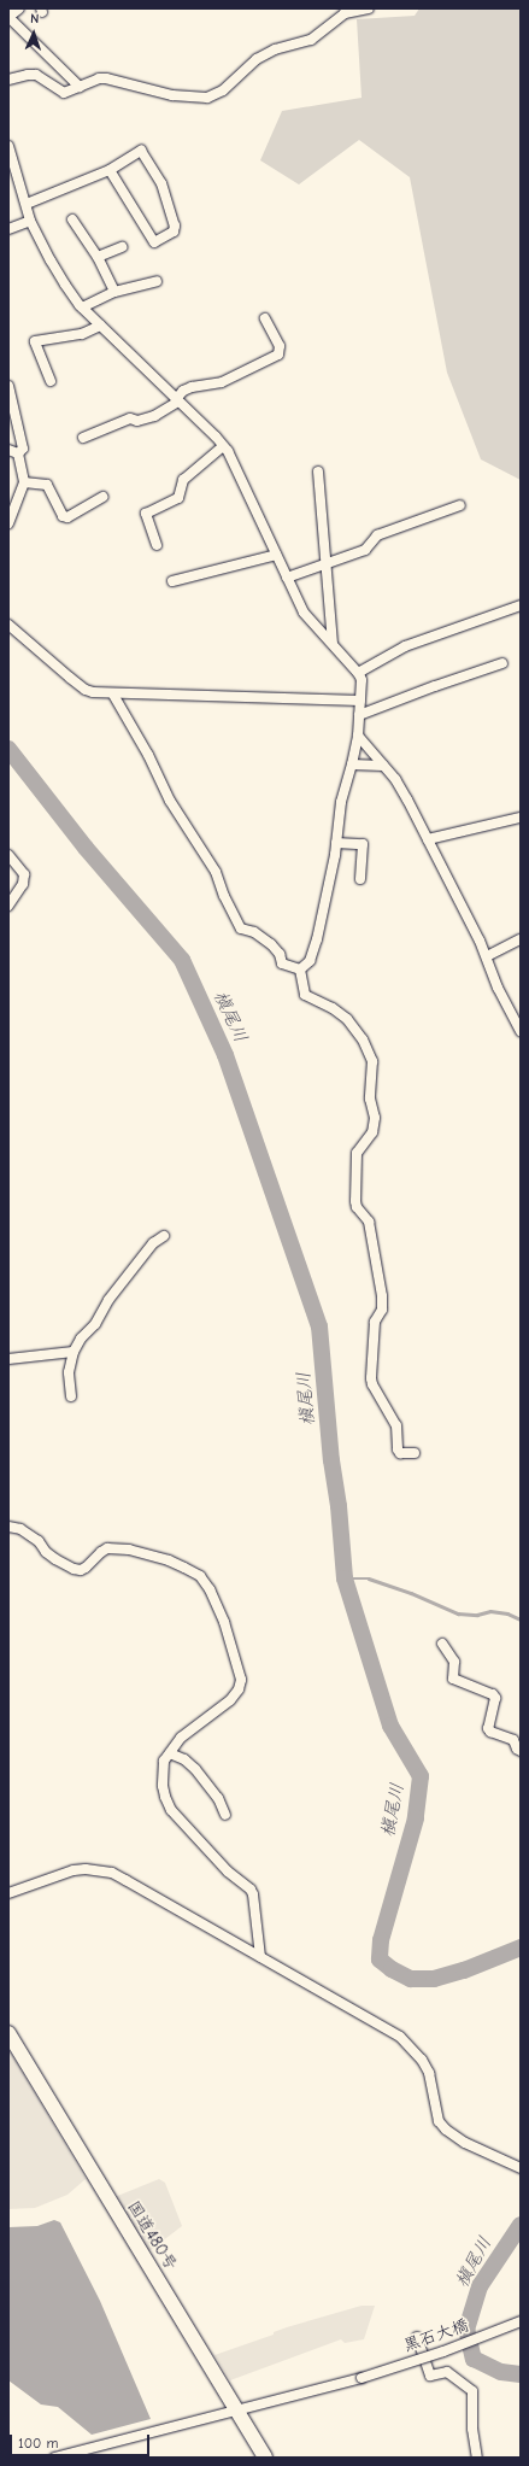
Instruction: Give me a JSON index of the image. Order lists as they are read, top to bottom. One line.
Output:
{"streets":{"highway":["国道480号"],"street":["黒石大橋"]},"crossings":[["国道480号","黒石大橋"]],"water":["槇尾川"],"scale_bar":"100 m","north":"top"}
